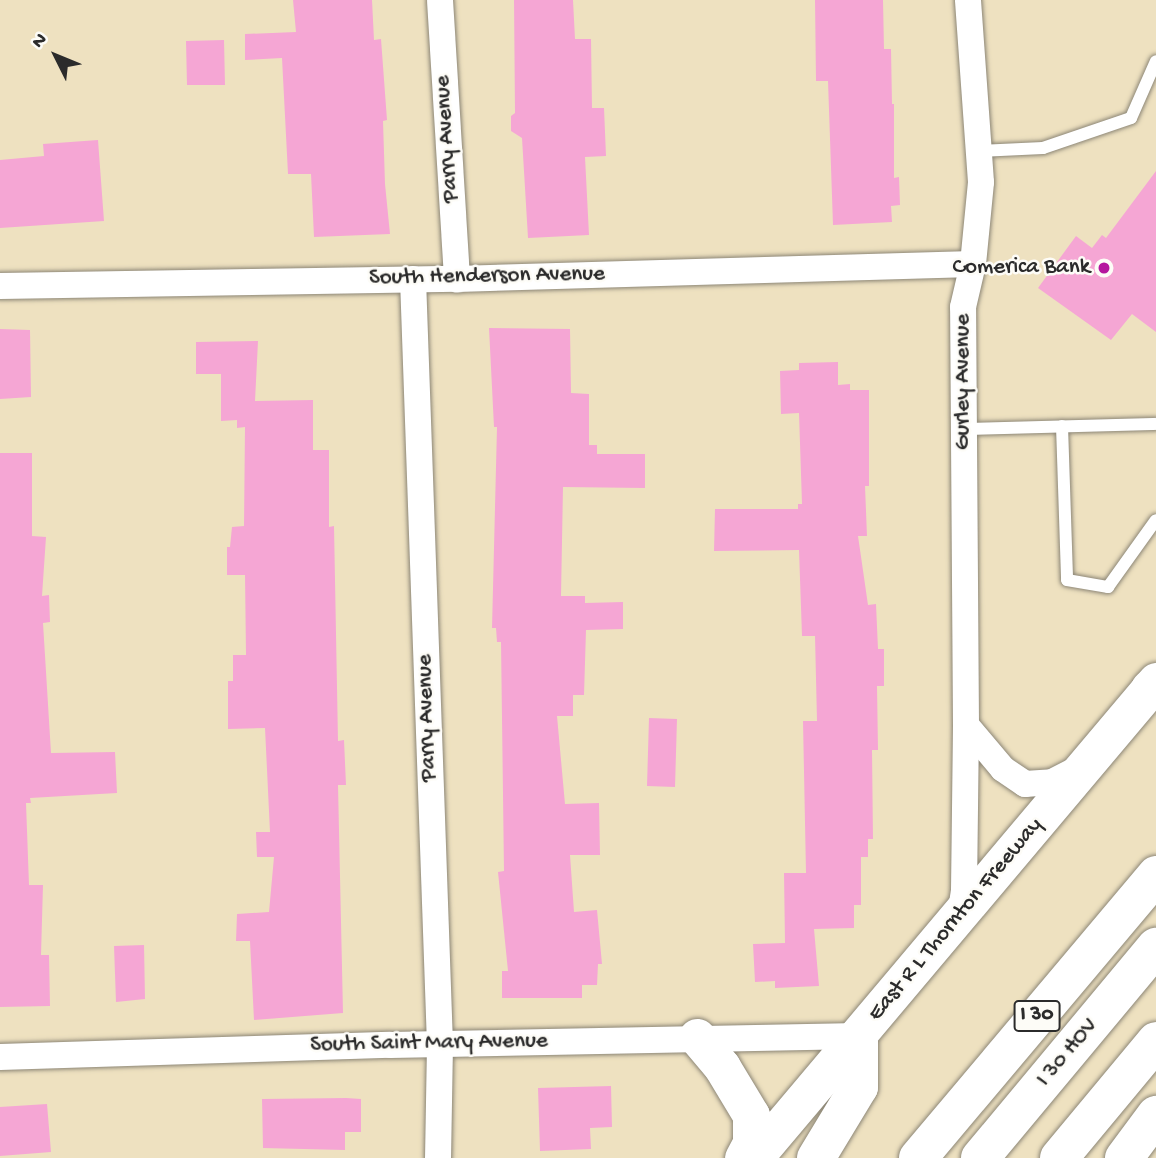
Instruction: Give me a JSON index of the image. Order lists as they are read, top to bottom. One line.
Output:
{"streets":{"highway":["I 30","I 30 HOV"],"main road":["East R L Thornton Freeway"],"street":["Parry Avenue","South Henderson Avenue","Gurley Avenue","South Saint Mary Avenue"]},"crossings":[["Parry Avenue","South Henderson Avenue"],["Parry Avenue","South Saint Mary Avenue"],["South Henderson Avenue","Gurley Avenue"],["Gurley Avenue","East R L Thornton Freeway"],["East R L Thornton Freeway","South Saint Mary Avenue"]],"places":["Comerica Bank"],"north":"top left"}
